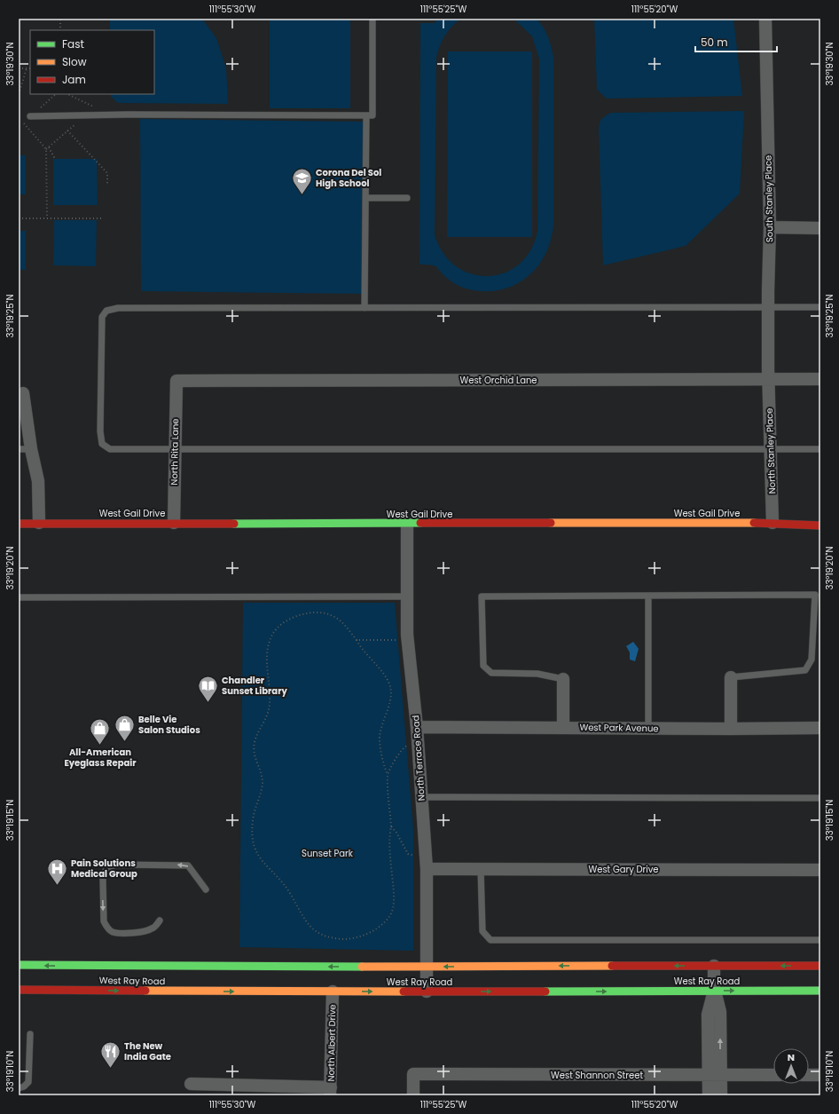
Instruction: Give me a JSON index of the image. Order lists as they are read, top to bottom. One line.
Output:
{"streets":{"main road":["West Gail Drive","West Ray Road"],"street":["South Stanley Place","West Orchid Lane","North Stanley Place","North Rita Lane","West Park Avenue","North Terrace Road","West Gary Drive","North Albert Drive","West Shannon Street"]},"crossings":[["South Stanley Place","West Orchid Lane"],["South Stanley Place","North Stanley Place"],["West Orchid Lane","North Stanley Place"],["West Orchid Lane","North Rita Lane"],["North Stanley Place","West Gail Drive"],["North Rita Lane","West Gail Drive"],["West Gail Drive","North Terrace Road"],["West Park Avenue","North Terrace Road"],["North Terrace Road","West Gary Drive"],["North Terrace Road","West Ray Road"],["West Ray Road","North Albert Drive"]],"parks":["Sunset Park"],"places":{"school or university":["Corona Del Sol High School"],"library":["Chandler Sunset Library"],"shop":["Belle Vie Salon Studios","All-American Eyeglass Repair"],"hospital":["Pain Solutions Medical Group"],"restaurant":["The New India Gate"]},"legend":["Fast","Slow","Jam"],"scale_bar":"50 m","north":"top","coordinates":["111°55'30\"W","111°55'25\"W","111°55'20\"W","33°19'30\"N","33°19'25\"N","33°19'20\"N","33°19'15\"N","33°19'10\"N"]}
